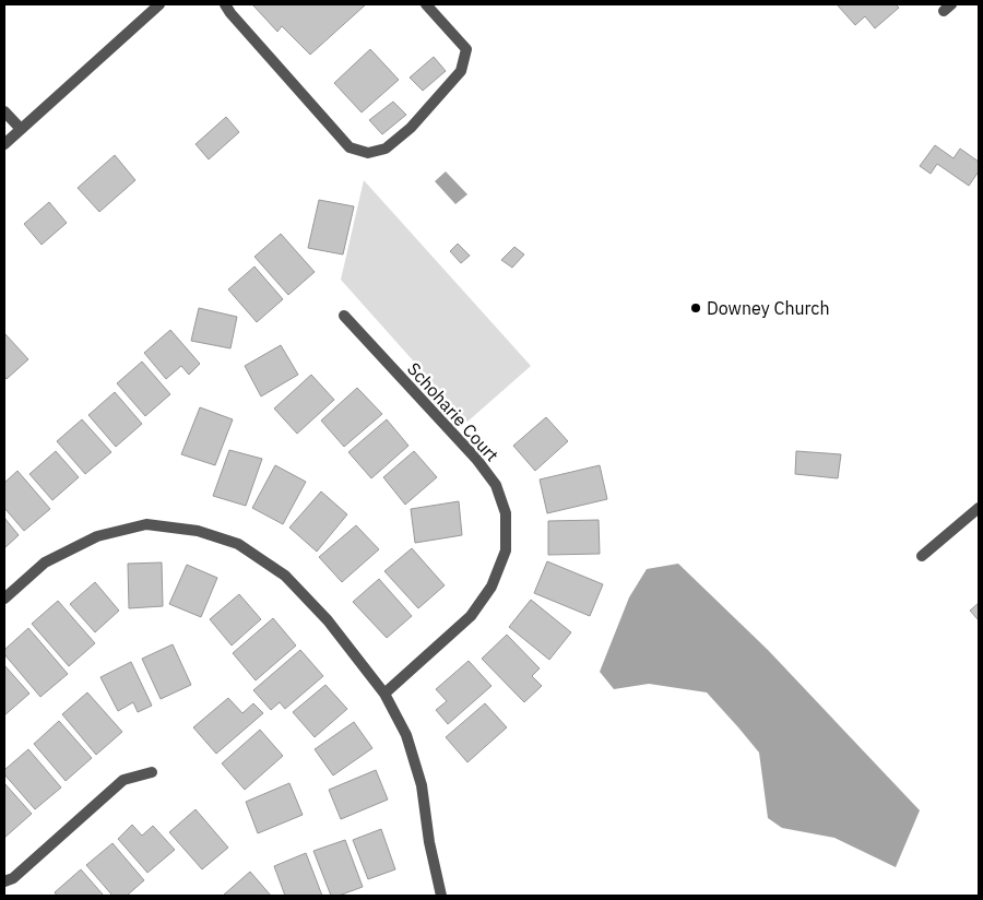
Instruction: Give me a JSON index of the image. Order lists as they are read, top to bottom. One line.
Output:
{"streets":{"street":["Schoharie Court"]},"places":["Downey Church"]}
